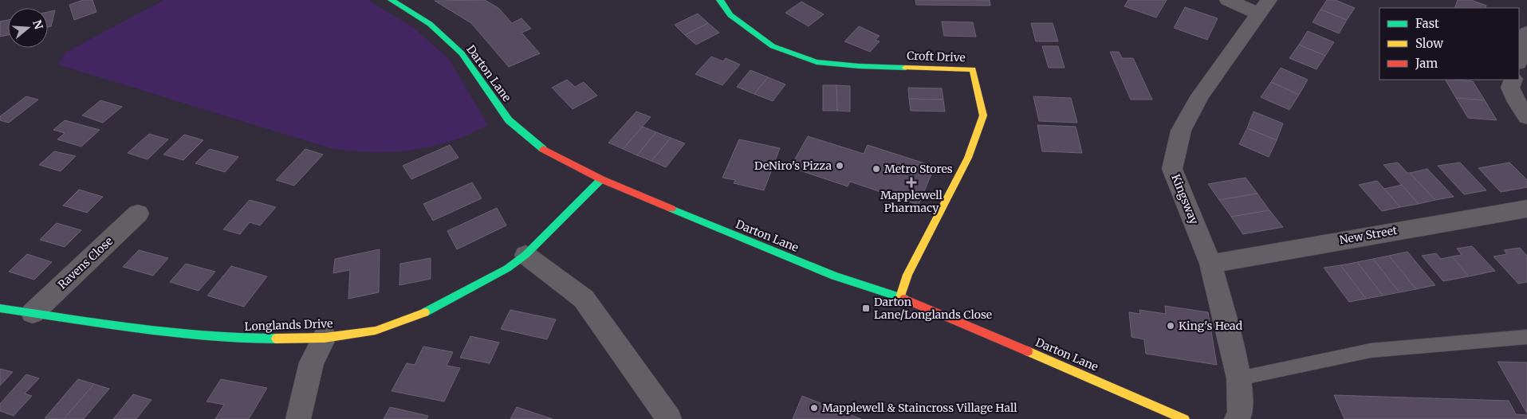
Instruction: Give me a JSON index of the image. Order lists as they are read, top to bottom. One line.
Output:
{"streets":{"street":["Croft Drive","Darton Lane","Kingsway","New Street","Ravens Close","Longlands Drive"]},"crossings":[["Croft Drive","Darton Lane"],["Darton Lane","Longlands Drive"],["Kingsway","New Street"],["Ravens Close","Longlands Drive"]],"places":{"other":["DeNiro's Pizza","Metro Stores","King's Head","Mapplewell & Staincross Village Hall"],"health":["Mapplewell Pharmacy"],"transit":["Darton Lane/Longlands Close"]},"legend":["Fast","Slow","Jam"],"north":"right"}
